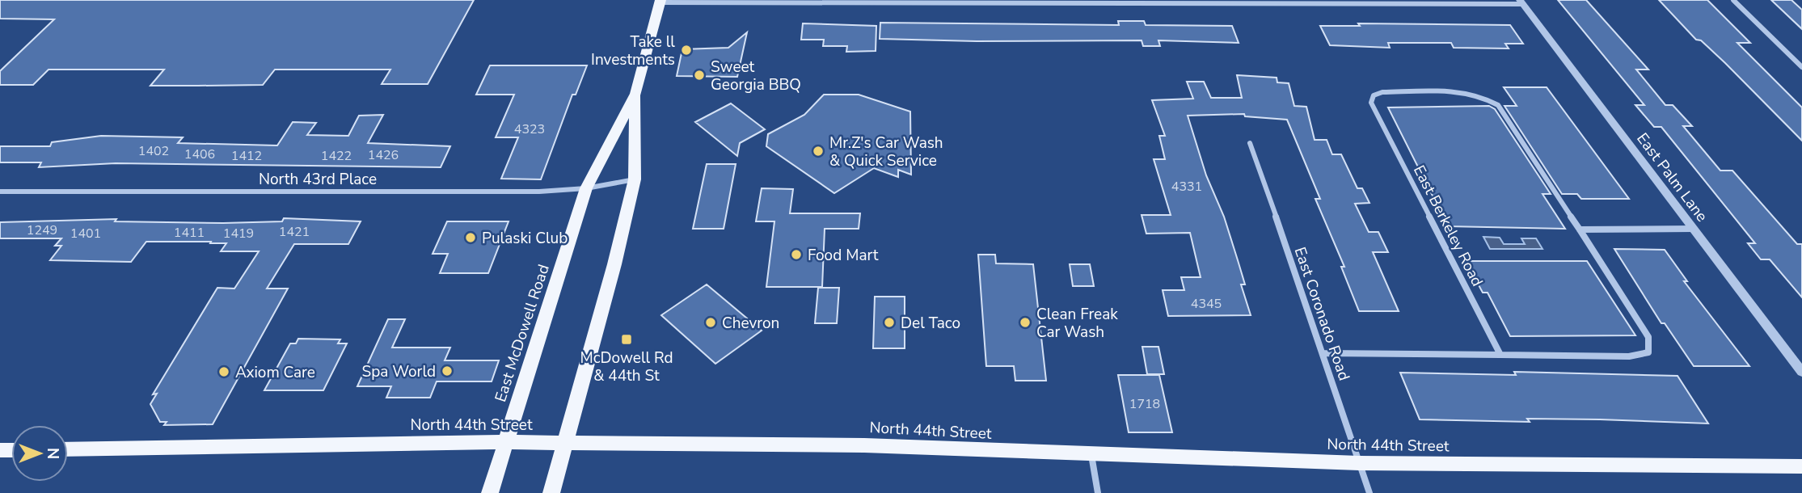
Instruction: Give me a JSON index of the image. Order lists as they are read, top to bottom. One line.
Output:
{"streets":{"main road":["East McDowell Road","North 44th Street"],"street":["East Palm Lane","North 43rd Place","East Berkeley Road","East Coronado Road"]},"crossings":[["North 43rd Place","East McDowell Road"],["East Coronado Road","North 44th Street"],["East McDowell Road","North 44th Street"]],"places":{"other":["Take ll Investments","Sweet Georgia BBQ","Mr.Z's Car Wash & Quick Service","Pulaski Club","Food Mart","Chevron","Del Taco","Clean Freak Car Wash","Spa World","Axiom Care"],"transit":["McDowell Rd & 44th St"]},"house_numbers":["4323","1402","1406","1426","1412","1422","4331","1249","1421","1411","1401","1419","4345","1718"],"north":"right"}
